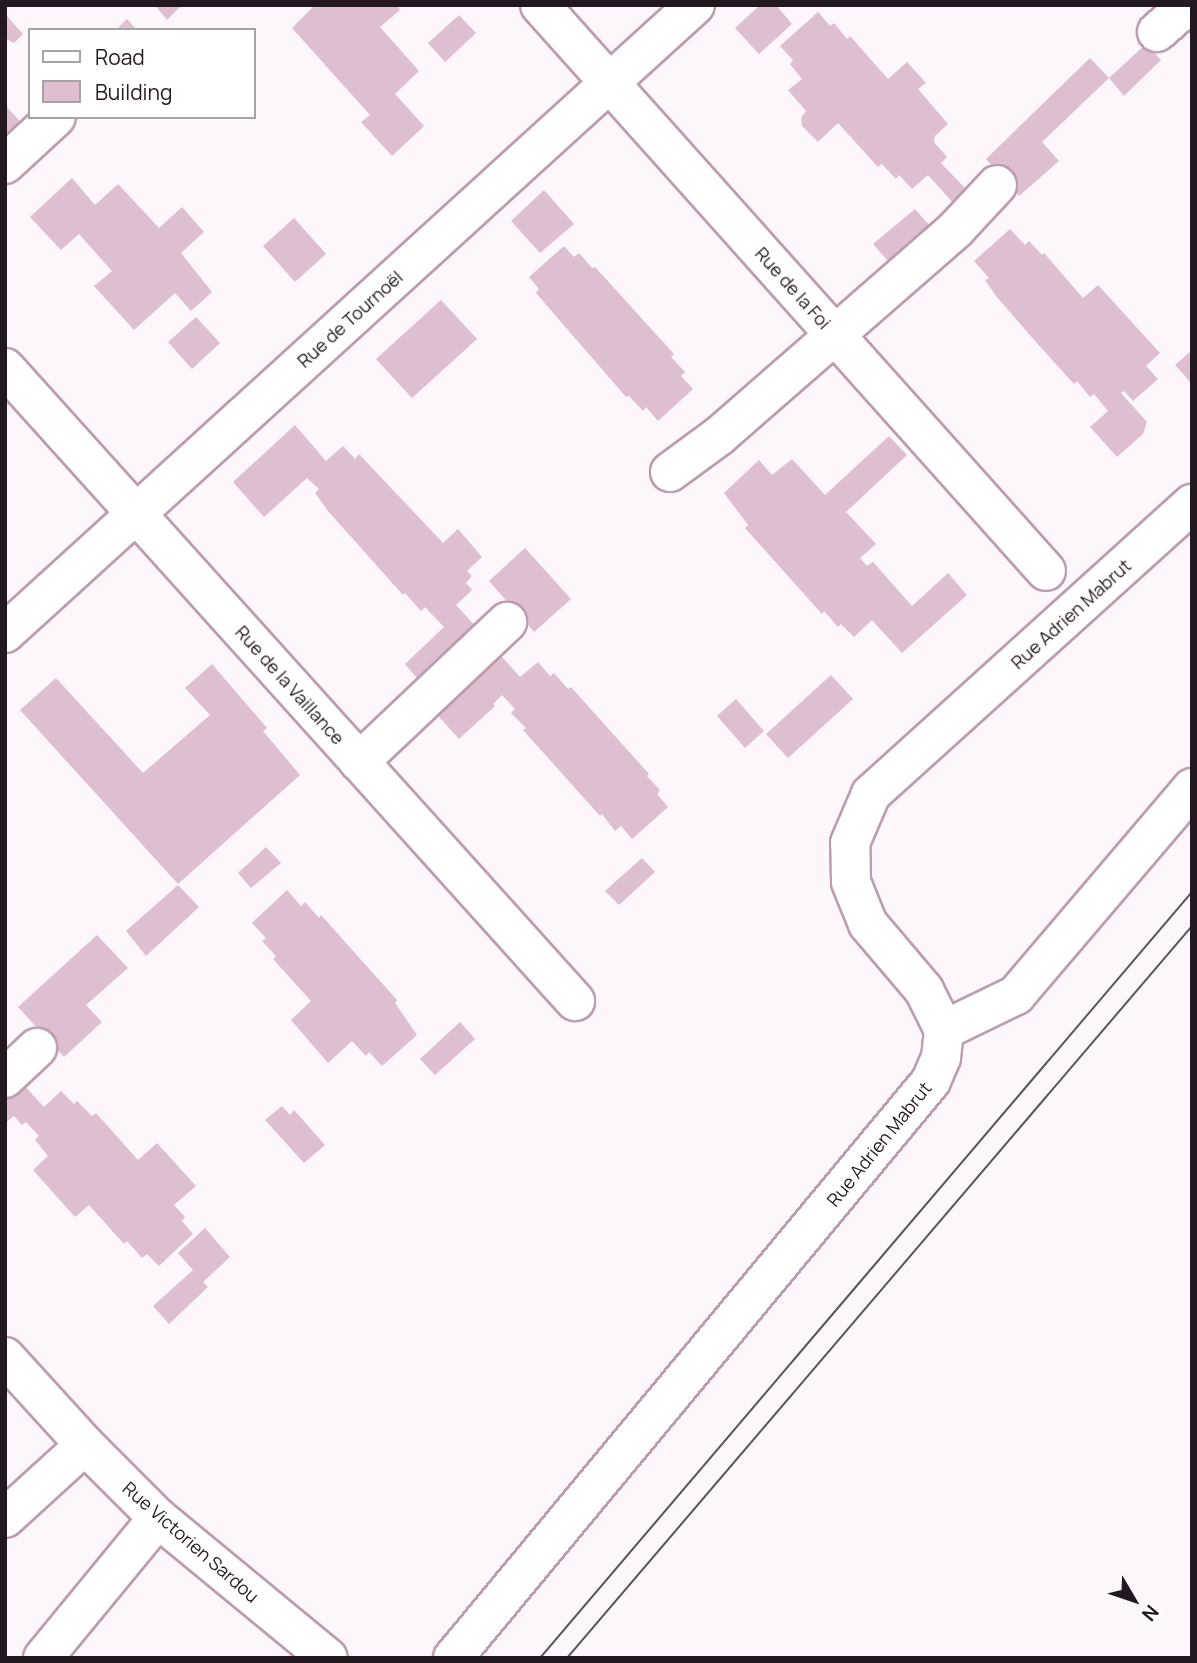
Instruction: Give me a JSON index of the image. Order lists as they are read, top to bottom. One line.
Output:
{"streets":{"street":["Rue de la Foi","Rue de Tournoël","Rue Adrien Mabrut","Rue de la Vaillance","Rue Victorien Sardou"]},"crossings":[["Rue de la Foi","Rue de Tournoël"],["Rue de Tournoël","Rue de la Vaillance"]],"legend":["Road","Building"],"north":"bottom right"}
